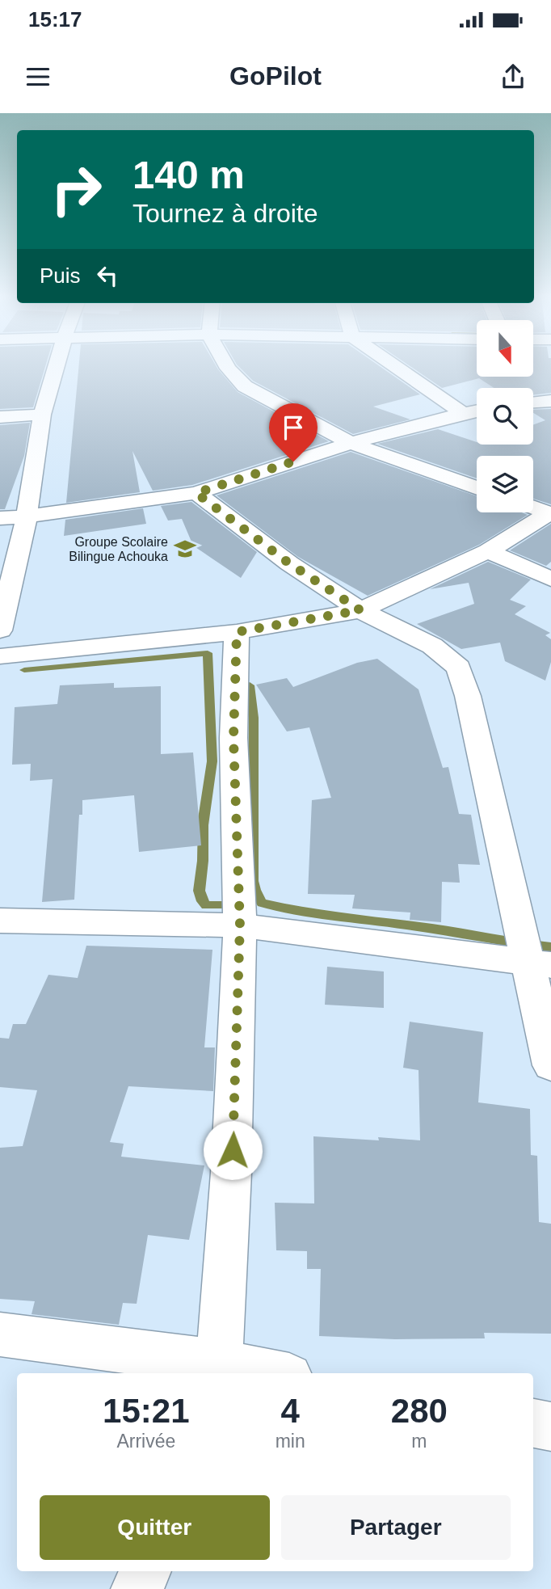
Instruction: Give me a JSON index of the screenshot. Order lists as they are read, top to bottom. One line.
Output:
{"places":{"school or university":["Groupe Scolaire Bilingue Achouka"]},"north":"bottom","page":{"status":"15:17","header":"GoPilot","turn":["140 m","Tournez à droite"],"then":"Puis","eta":["15:21","Arrivée","4","min","280","m"],"buttons":["Quitter","Partager"]}}
